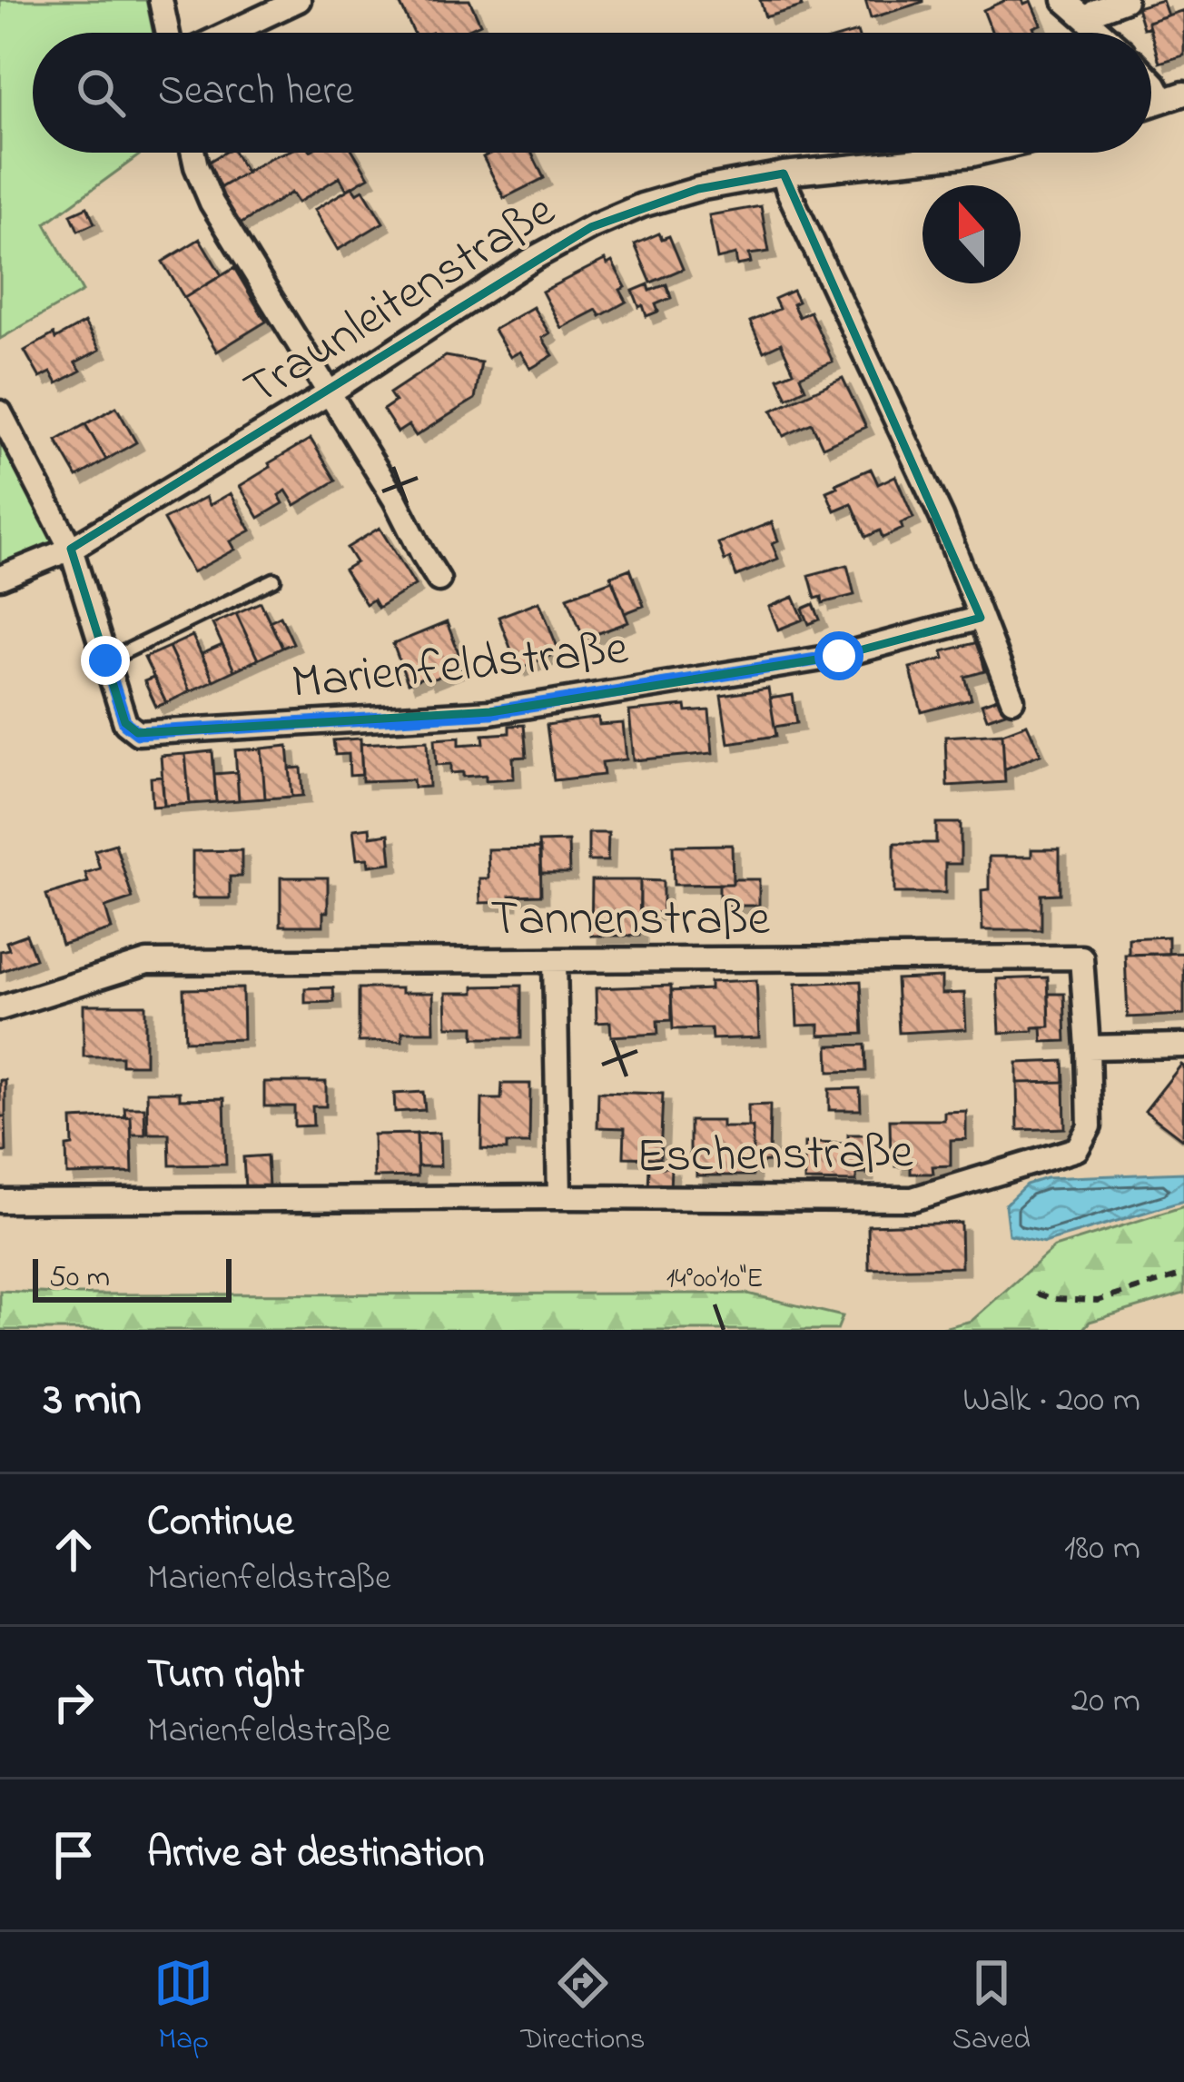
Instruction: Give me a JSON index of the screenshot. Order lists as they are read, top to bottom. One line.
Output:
{"streets":{"street":["Traunleitenstraße","Marienfeldstraße","Tannenstraße","Eschenstraße"]},"crossings":[["Traunleitenstraße","Marienfeldstraße"],["Tannenstraße","Eschenstraße"]],"scale_bar":"50 m","north":"top","page":{"search":"Search here","scale":"50 m","heading":["3 min","Walk · 200 m"],"list":[["Continue","Marienfeldstraße","180 m"],["Turn right","Marienfeldstraße","20 m"],"Arrive at destination"],"nav":["Map","Directions","Saved"]},"coordinates":["14°00'10\"E"]}
